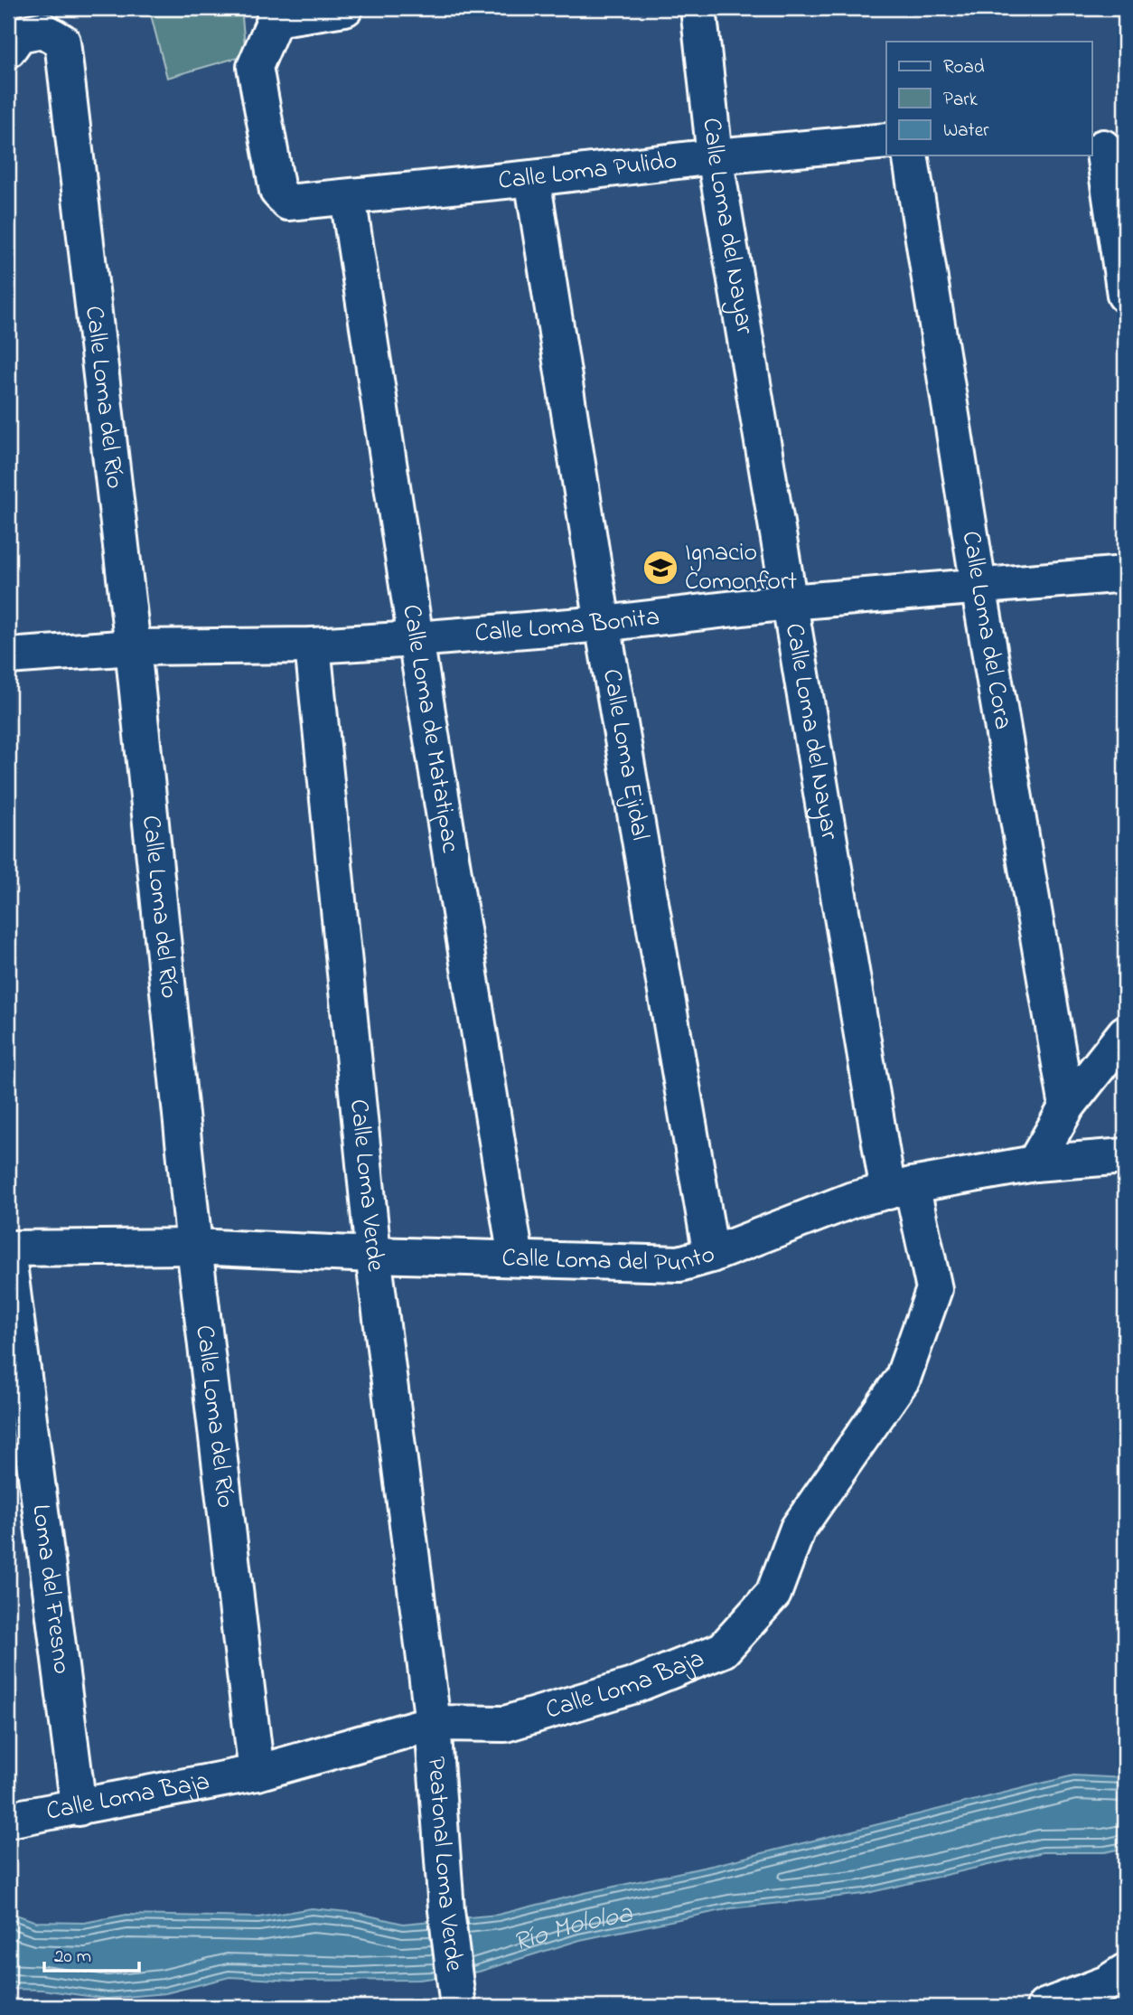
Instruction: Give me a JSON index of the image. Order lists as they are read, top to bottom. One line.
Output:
{"streets":{"street":["Calle Loma Pulido","Calle Loma del Nayar","Calle Loma del Río","Calle Loma Bonita","Calle Loma del Cora","Calle Loma de Matatipac","Calle Loma Ejidal","Calle Loma Verde","Calle Loma del Punto","Loma del Fresno","Calle Loma Baja","Peatonal Loma Verde"]},"crossings":[["Calle Loma Pulido","Calle Loma del Nayar"],["Calle Loma Pulido","Calle Loma de Matatipac"],["Calle Loma Pulido","Calle Loma Ejidal"],["Calle Loma del Nayar","Calle Loma Bonita"],["Calle Loma del Nayar","Calle Loma del Punto"],["Calle Loma del Nayar","Calle Loma Baja"],["Calle Loma del Río","Calle Loma Bonita"],["Calle Loma del Río","Calle Loma del Punto"],["Calle Loma del Río","Calle Loma Baja"],["Calle Loma Bonita","Calle Loma del Cora"],["Calle Loma Bonita","Calle Loma de Matatipac"],["Calle Loma Bonita","Calle Loma Ejidal"],["Calle Loma Bonita","Calle Loma Verde"],["Calle Loma de Matatipac","Calle Loma del Punto"],["Calle Loma Ejidal","Calle Loma del Punto"],["Calle Loma Verde","Calle Loma del Punto"],["Calle Loma Verde","Calle Loma Baja"],["Calle Loma Verde","Peatonal Loma Verde"],["Calle Loma del Punto","Calle Loma Baja"],["Loma del Fresno","Calle Loma Baja"],["Calle Loma Baja","Peatonal Loma Verde"]],"water":["Río Mololoa"],"places":{"school or university":["Ignacio Comonfort"]},"legend":["Road","Park","Water"],"scale_bar":"20 m"}
